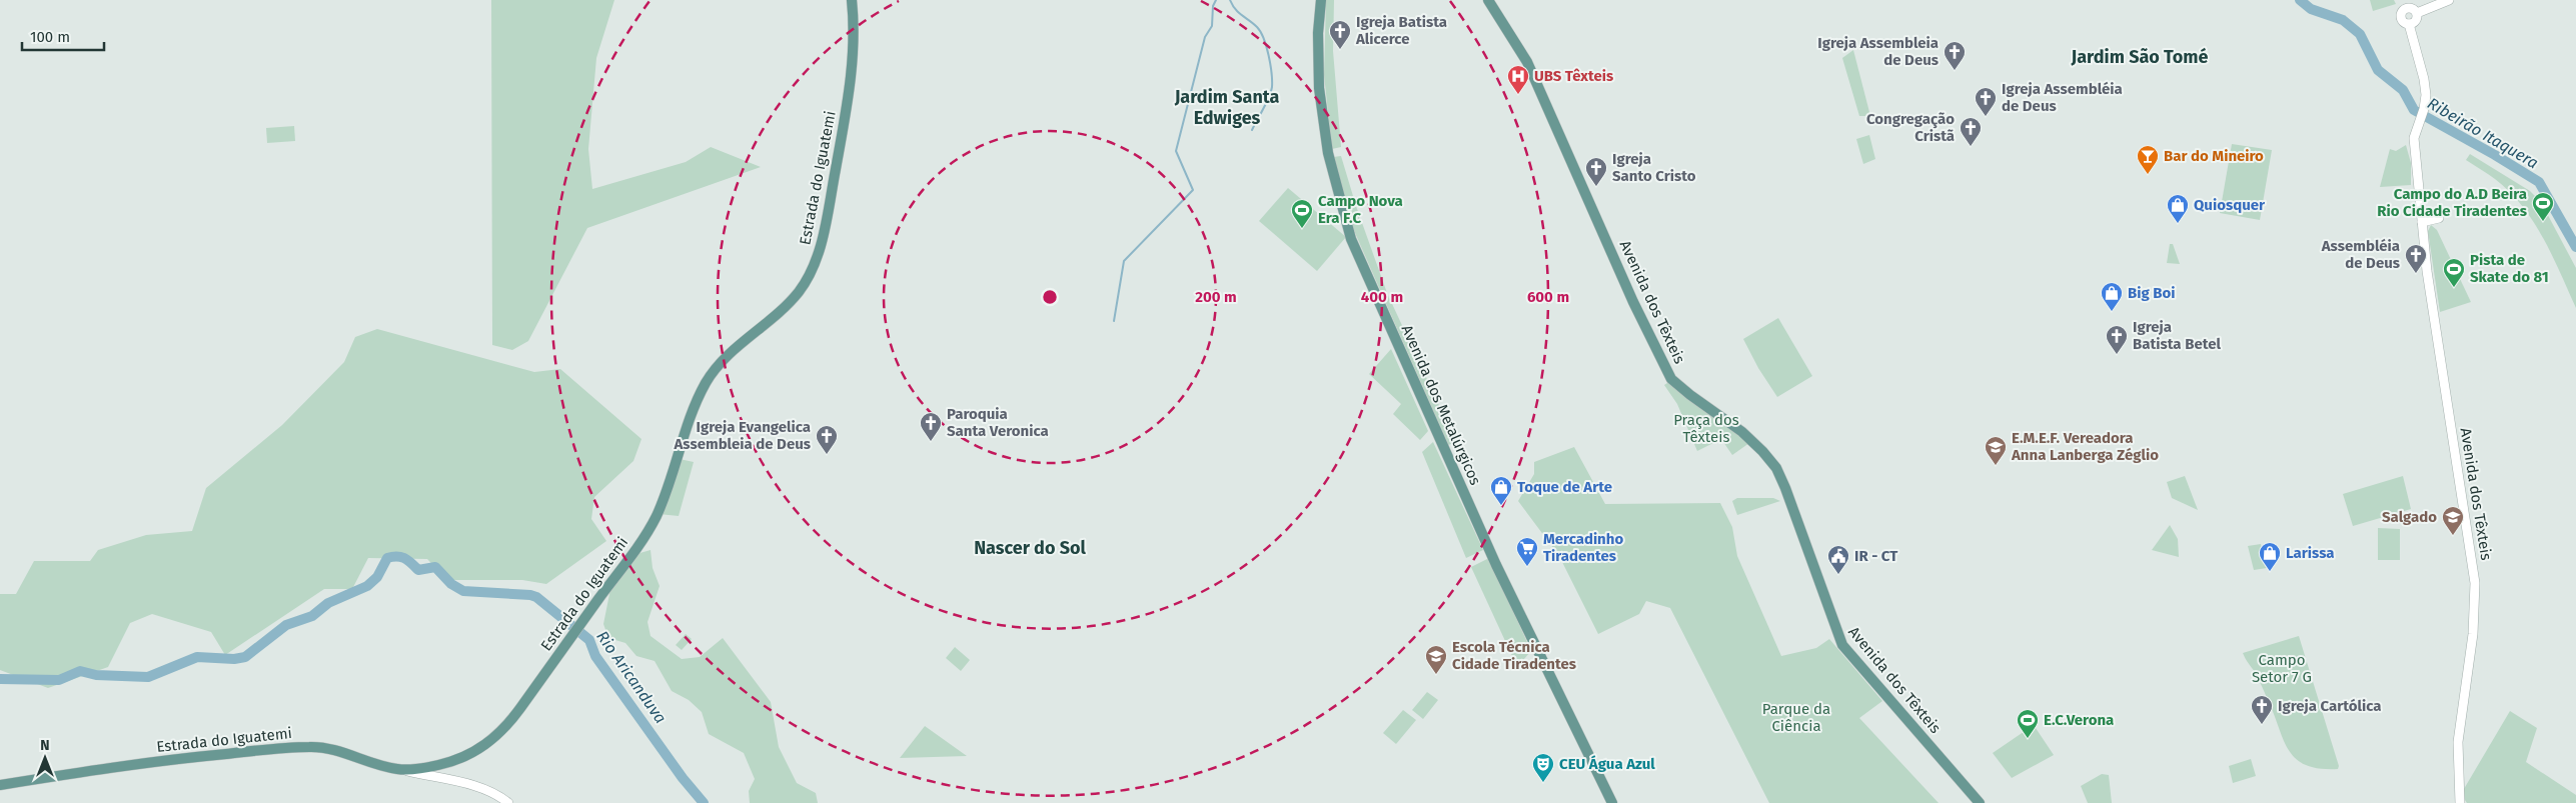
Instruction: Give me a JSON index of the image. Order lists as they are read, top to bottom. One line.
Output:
{"streets":{"main road":["Estrada do Iguatemi","Avenida dos Têxteis","Avenida dos Metalúrgicos"]},"districts":["Jardim São Tomé","Jardim Santa Edwiges","Nascer do Sol"],"water":["Ribeirão Itaquera","Rio Aricanduva"],"parks":["Praça dos Têxteis","Campo Setor 7 G","Parque da Ciência"],"places":{"church":["Igreja Batista Alicerce","Igreja Assembleia de Deus","Igreja Assembléia de Deus","Congregação Cristã","Igreja Santo Cristo","Assembléia de Deus","Igreja Batista Betel","Paroquia Santa Veronica","Igreja Evangelica Assembleia de Deus","Igreja Cartólica"],"hospital":["UBS Têxteis"],"bar":["Bar do Mineiro"],"sports":["Campo do A.D Beira Rio Cidade Tiradentes","Campo Nova Era F.C","Pista de Skate do 81","E.C.Verona"],"shop":["Quiosquer","Big Boi","Toque de Arte","Larissa"],"school or university":["E.M.E.F. Vereadora Anna Lanberga Zéglio","Salgado","Escola Técnica Cidade Tiradentes"],"supermarket":["Mercadinho Tiradentes"],"public building":["IR - CT"],"theatre":["CEU Água Azul"]},"scale_bar":"100 m","north":"top","rings":["200 m","400 m","600 m"]}
